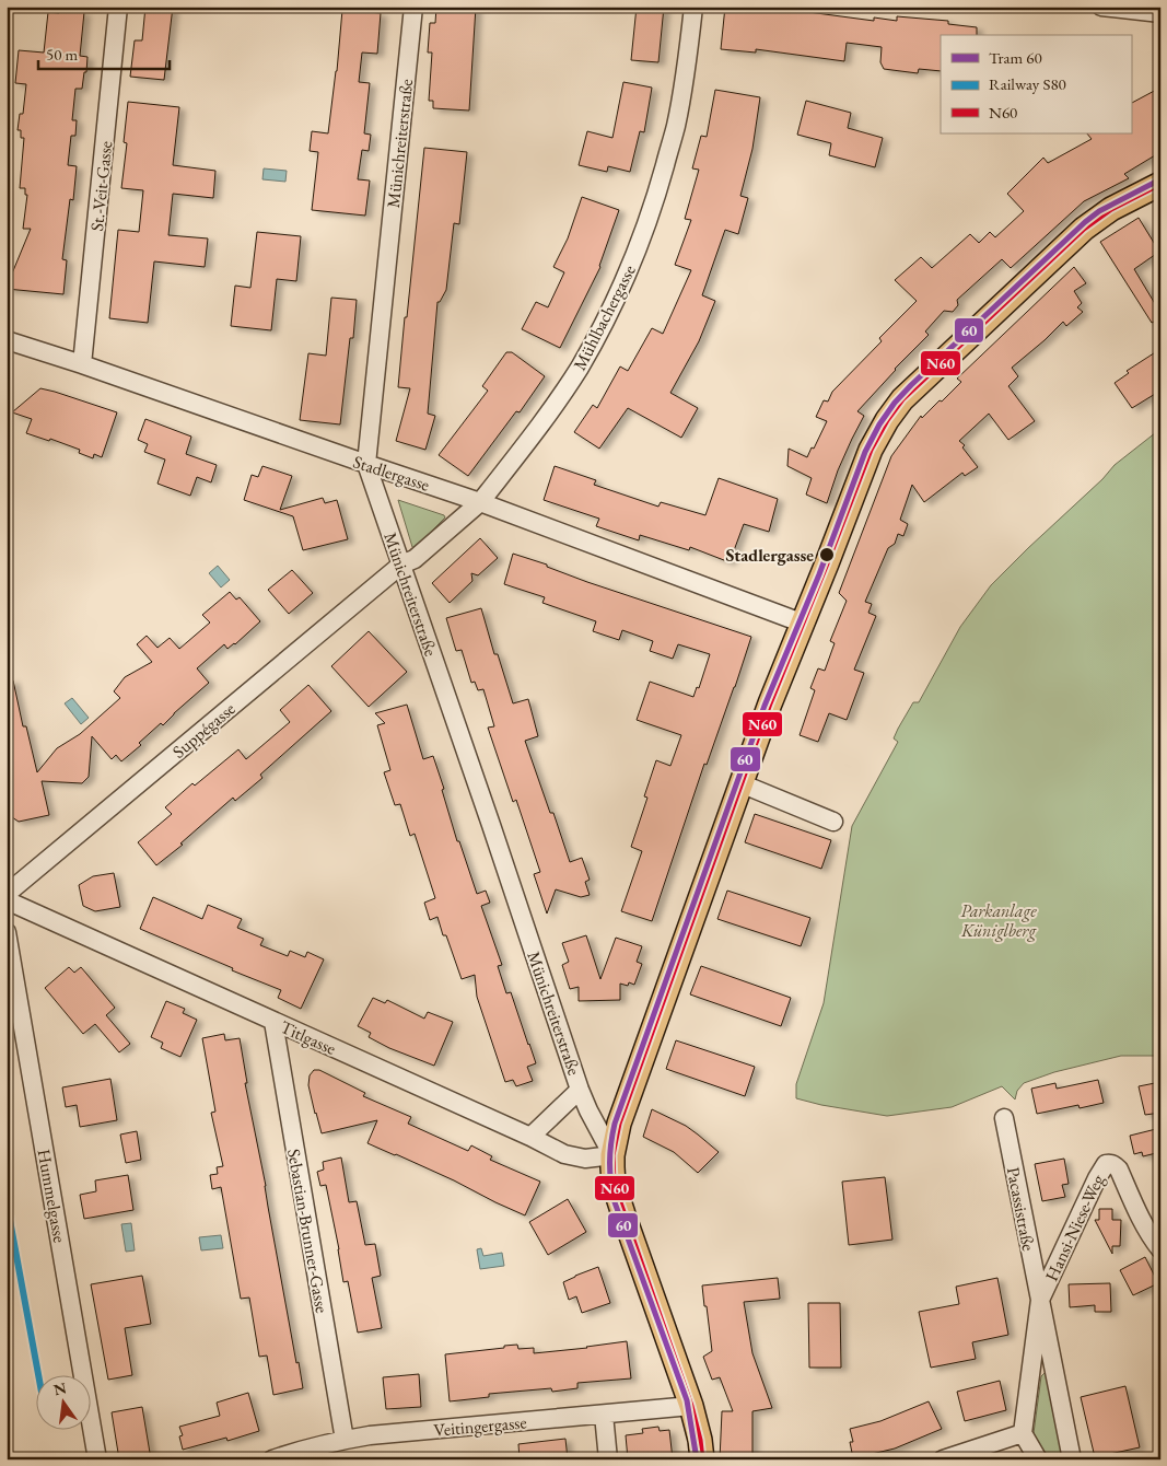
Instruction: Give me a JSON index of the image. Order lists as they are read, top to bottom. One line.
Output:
{"streets":{"street":["Münichreiterstraße","St.-Veit-Gasse","Mühlbachergasse","Stadlergasse","Suppégasse","Titlgasse","Hummelgasse","Pacassistraße","Hansi-Niese-Weg","Sebastian-Brunner-Gasse","Veitingergasse"]},"crossings":[["Münichreiterstraße","Mühlbachergasse"],["Münichreiterstraße","Stadlergasse"],["Münichreiterstraße","Suppégasse"],["Münichreiterstraße","Titlgasse"],["St.-Veit-Gasse","Stadlergasse"],["Mühlbachergasse","Stadlergasse"],["Mühlbachergasse","Suppégasse"],["Titlgasse","Sebastian-Brunner-Gasse"],["Pacassistraße","Hansi-Niese-Weg"],["Sebastian-Brunner-Gasse","Veitingergasse"]],"parks":["Parkanlage Küniglberg"],"places":["Stadlergasse"],"lines":["tram line 60","transit line N60","rail line S80"],"legend":["Tram 60","Railway S80","N60"],"scale_bar":"50 m","north":"top"}
